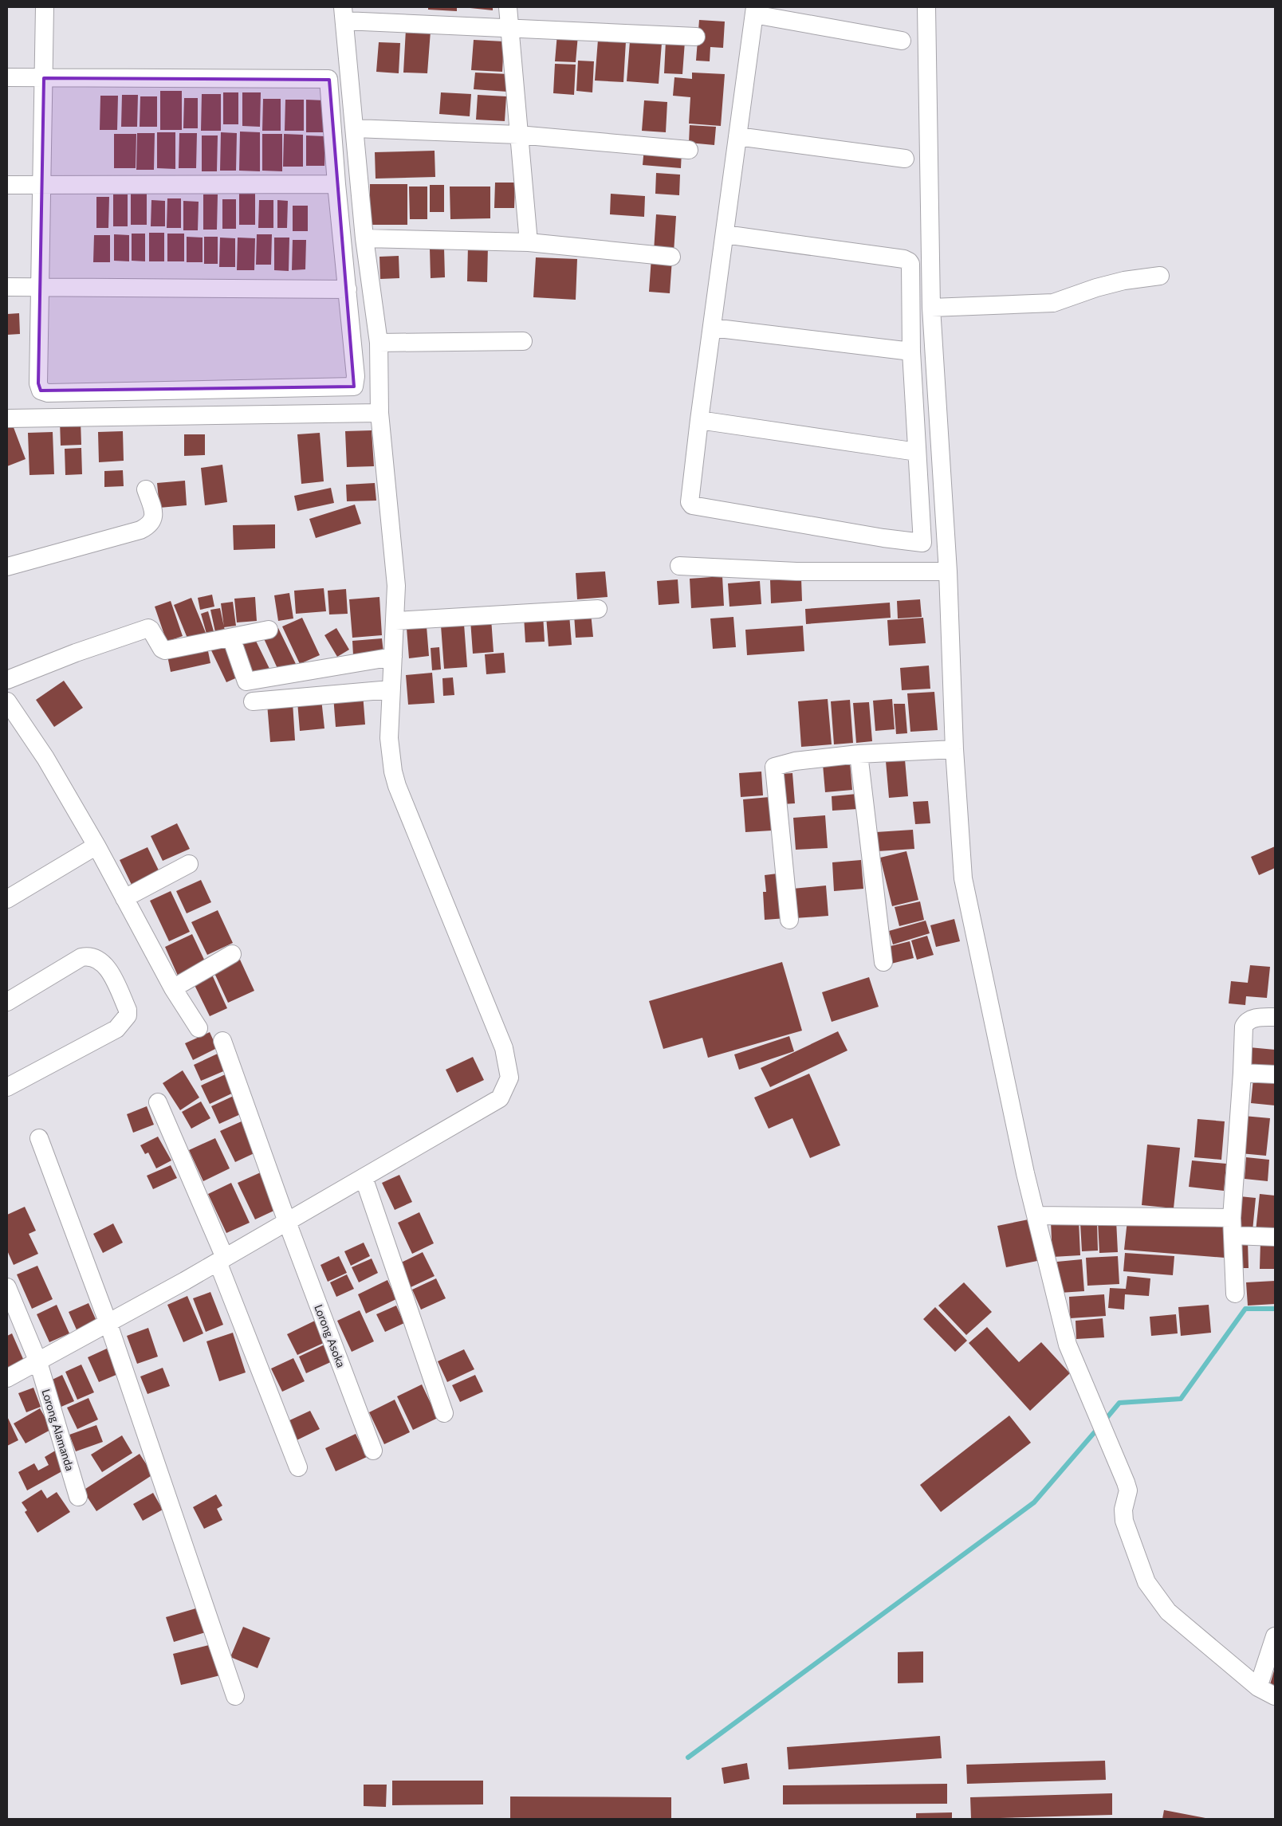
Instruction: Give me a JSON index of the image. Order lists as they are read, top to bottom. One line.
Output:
{"streets":{"street":["Lorong Asoka","Lorong Alamanda"]}}
